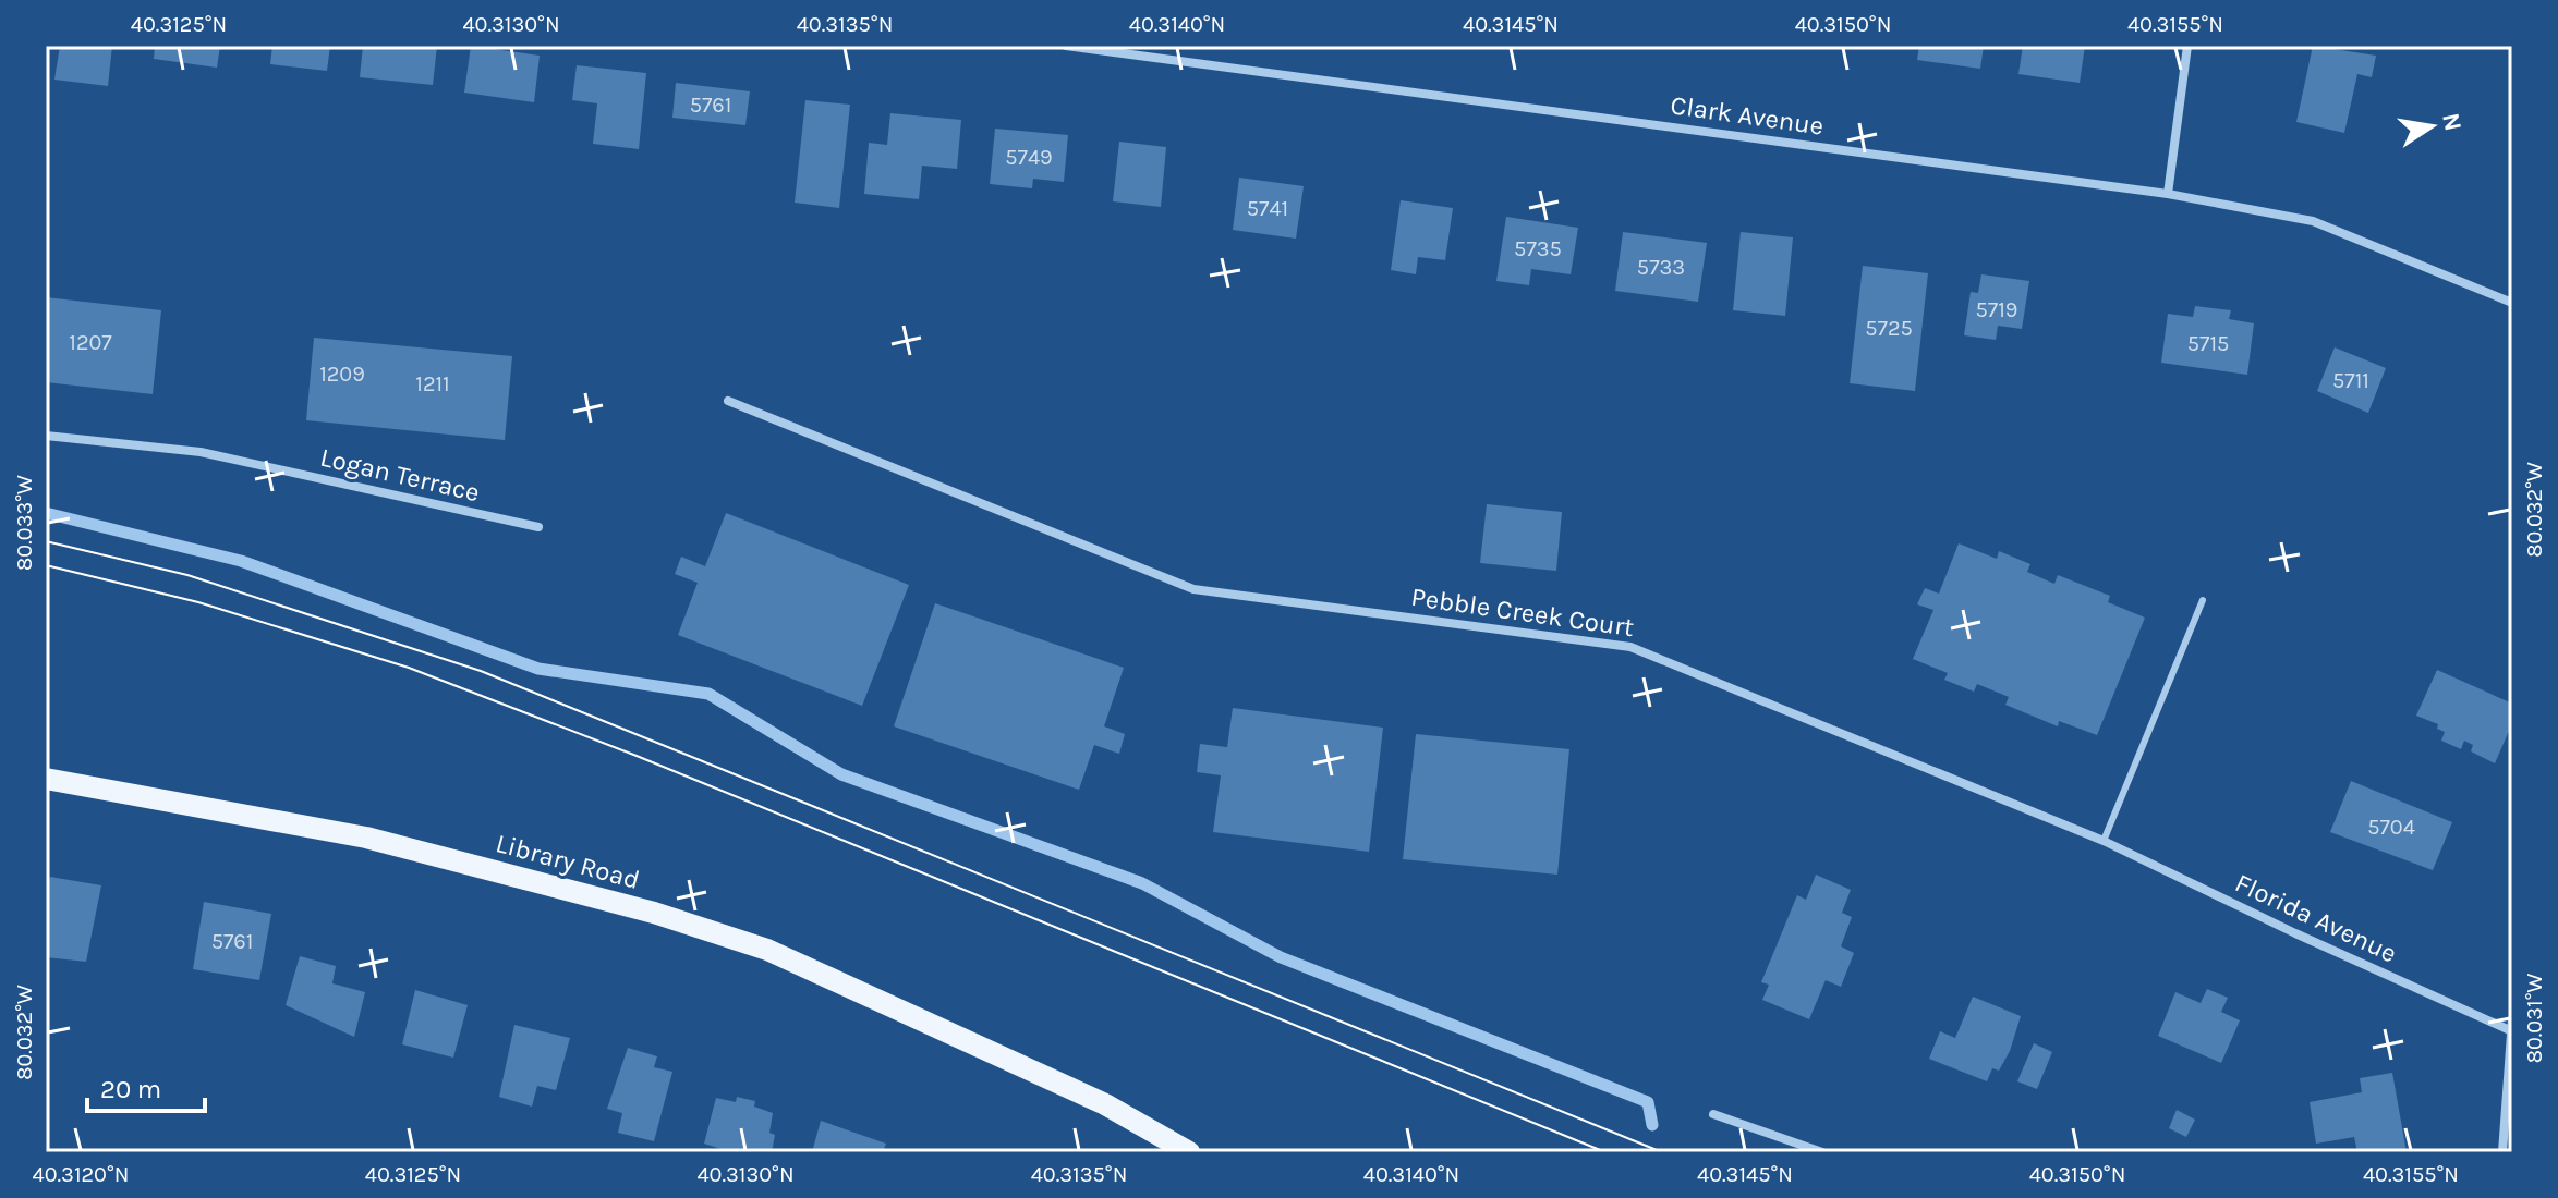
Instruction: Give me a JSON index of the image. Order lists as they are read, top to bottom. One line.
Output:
{"streets":{"main road":["Library Road"],"street":["Clark Avenue","Logan Terrace","Pebble Creek Court","Florida Avenue"]},"crossings":[["Pebble Creek Court","Florida Avenue"]],"house_numbers":["5761","5749","5741","5735","5733","5719","5725","1207","5715","1209","5711","1211","5704","5761"],"scale_bar":"20 m","north":"right","coordinates":["40.3125°N","40.3130°N","40.3135°N","40.3140°N","40.3145°N","40.3150°N","40.3155°N","80.032°W","80.033°W","80.031°W","40.3120°N"]}
